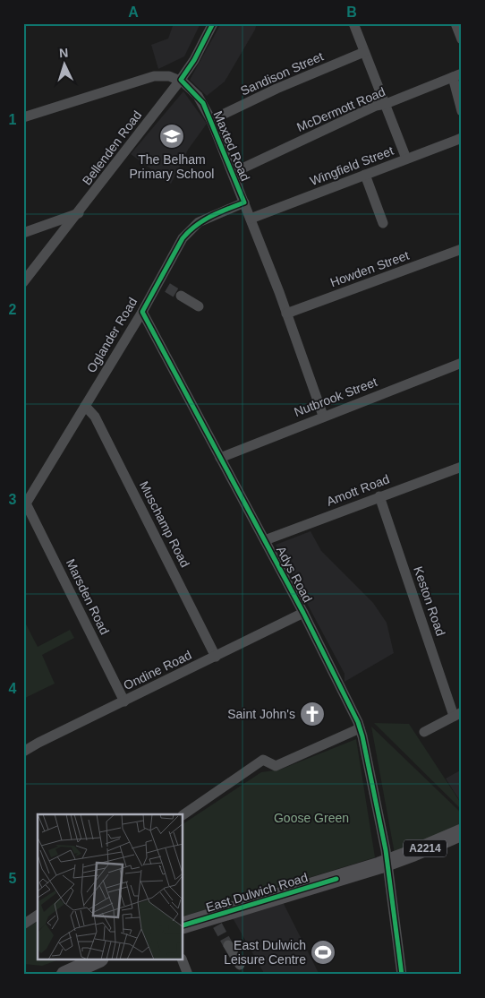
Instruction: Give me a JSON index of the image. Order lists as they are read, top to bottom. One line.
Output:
{"streets":{"main road":["A2214","East Dulwich Road"],"street":["Sandison Street","McDermott Road","Maxted Road","Bellenden Road","Wingfield Street","Howden Street","Oglander Road","Nutbrook Street","Amott Road","Muschamp Road","Adys Road","Marsden Road","Keston Road","Ondine Road"]},"crossings":[["Sandison Street","Maxted Road"],["McDermott Road","Maxted Road"],["Maxted Road","Bellenden Road"],["Maxted Road","Wingfield Street"],["Maxted Road","Howden Street"],["Maxted Road","Oglander Road"],["Maxted Road","Nutbrook Street"],["Oglander Road","Muschamp Road"],["Oglander Road","Adys Road"],["Oglander Road","Marsden Road"],["Nutbrook Street","Adys Road"],["Amott Road","Adys Road"],["Amott Road","Keston Road"],["Muschamp Road","Ondine Road"],["Adys Road","Ondine Road"],["Adys Road","East Dulwich Road"],["Marsden Road","Ondine Road"]],"parks":["Goose Green"],"places":{"school or university":["The Belham Primary School"],"church":["Saint John's"],"sports":["East Dulwich Leisure Centre"]},"north":"top","grid":{"columns":["A","B"],"rows":["1","2","3","4","5"]}}
